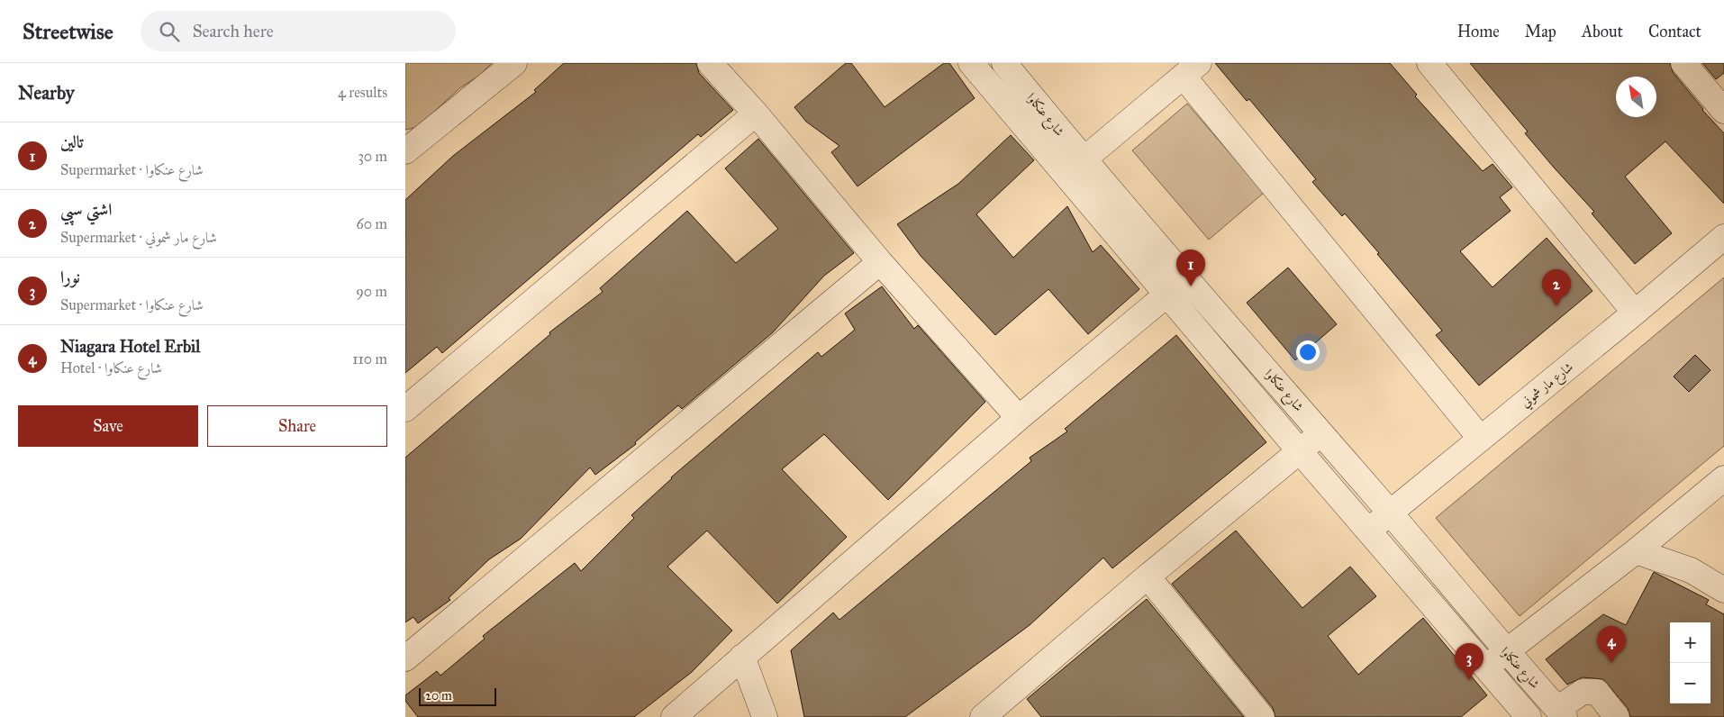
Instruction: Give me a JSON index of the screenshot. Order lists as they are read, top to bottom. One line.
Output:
{"streets":{"street":["شارع عنكاوا","شارع مار شموني"]},"crossings":[["شارع عنكاوا","شارع مار شموني"]],"scale_bar":"20 m","north":"top left","page":{"header":"Streetwise","search":"Search here","nav":["Home","Map","About","Contact"],"heading":["Nearby","4 results"],"list":[{"mark":"1","name":"تالين","note":"Supermarket · شارع عنكاوا","value":"30 m"},{"mark":"2","name":"اشتي سپي","note":"Supermarket · شارع مار شموني","value":"60 m"},{"mark":"3","name":"نورا","note":"Supermarket · شارع عنكاوا","value":"90 m"},{"mark":"4","name":"Niagara Hotel Erbil","note":"Hotel · شارع عنكاوا","value":"110 m"}],"pins":["1","2","4","3"],"buttons":["Save","Share"],"map_buttons":["+","−"],"scale":"20 m"}}
